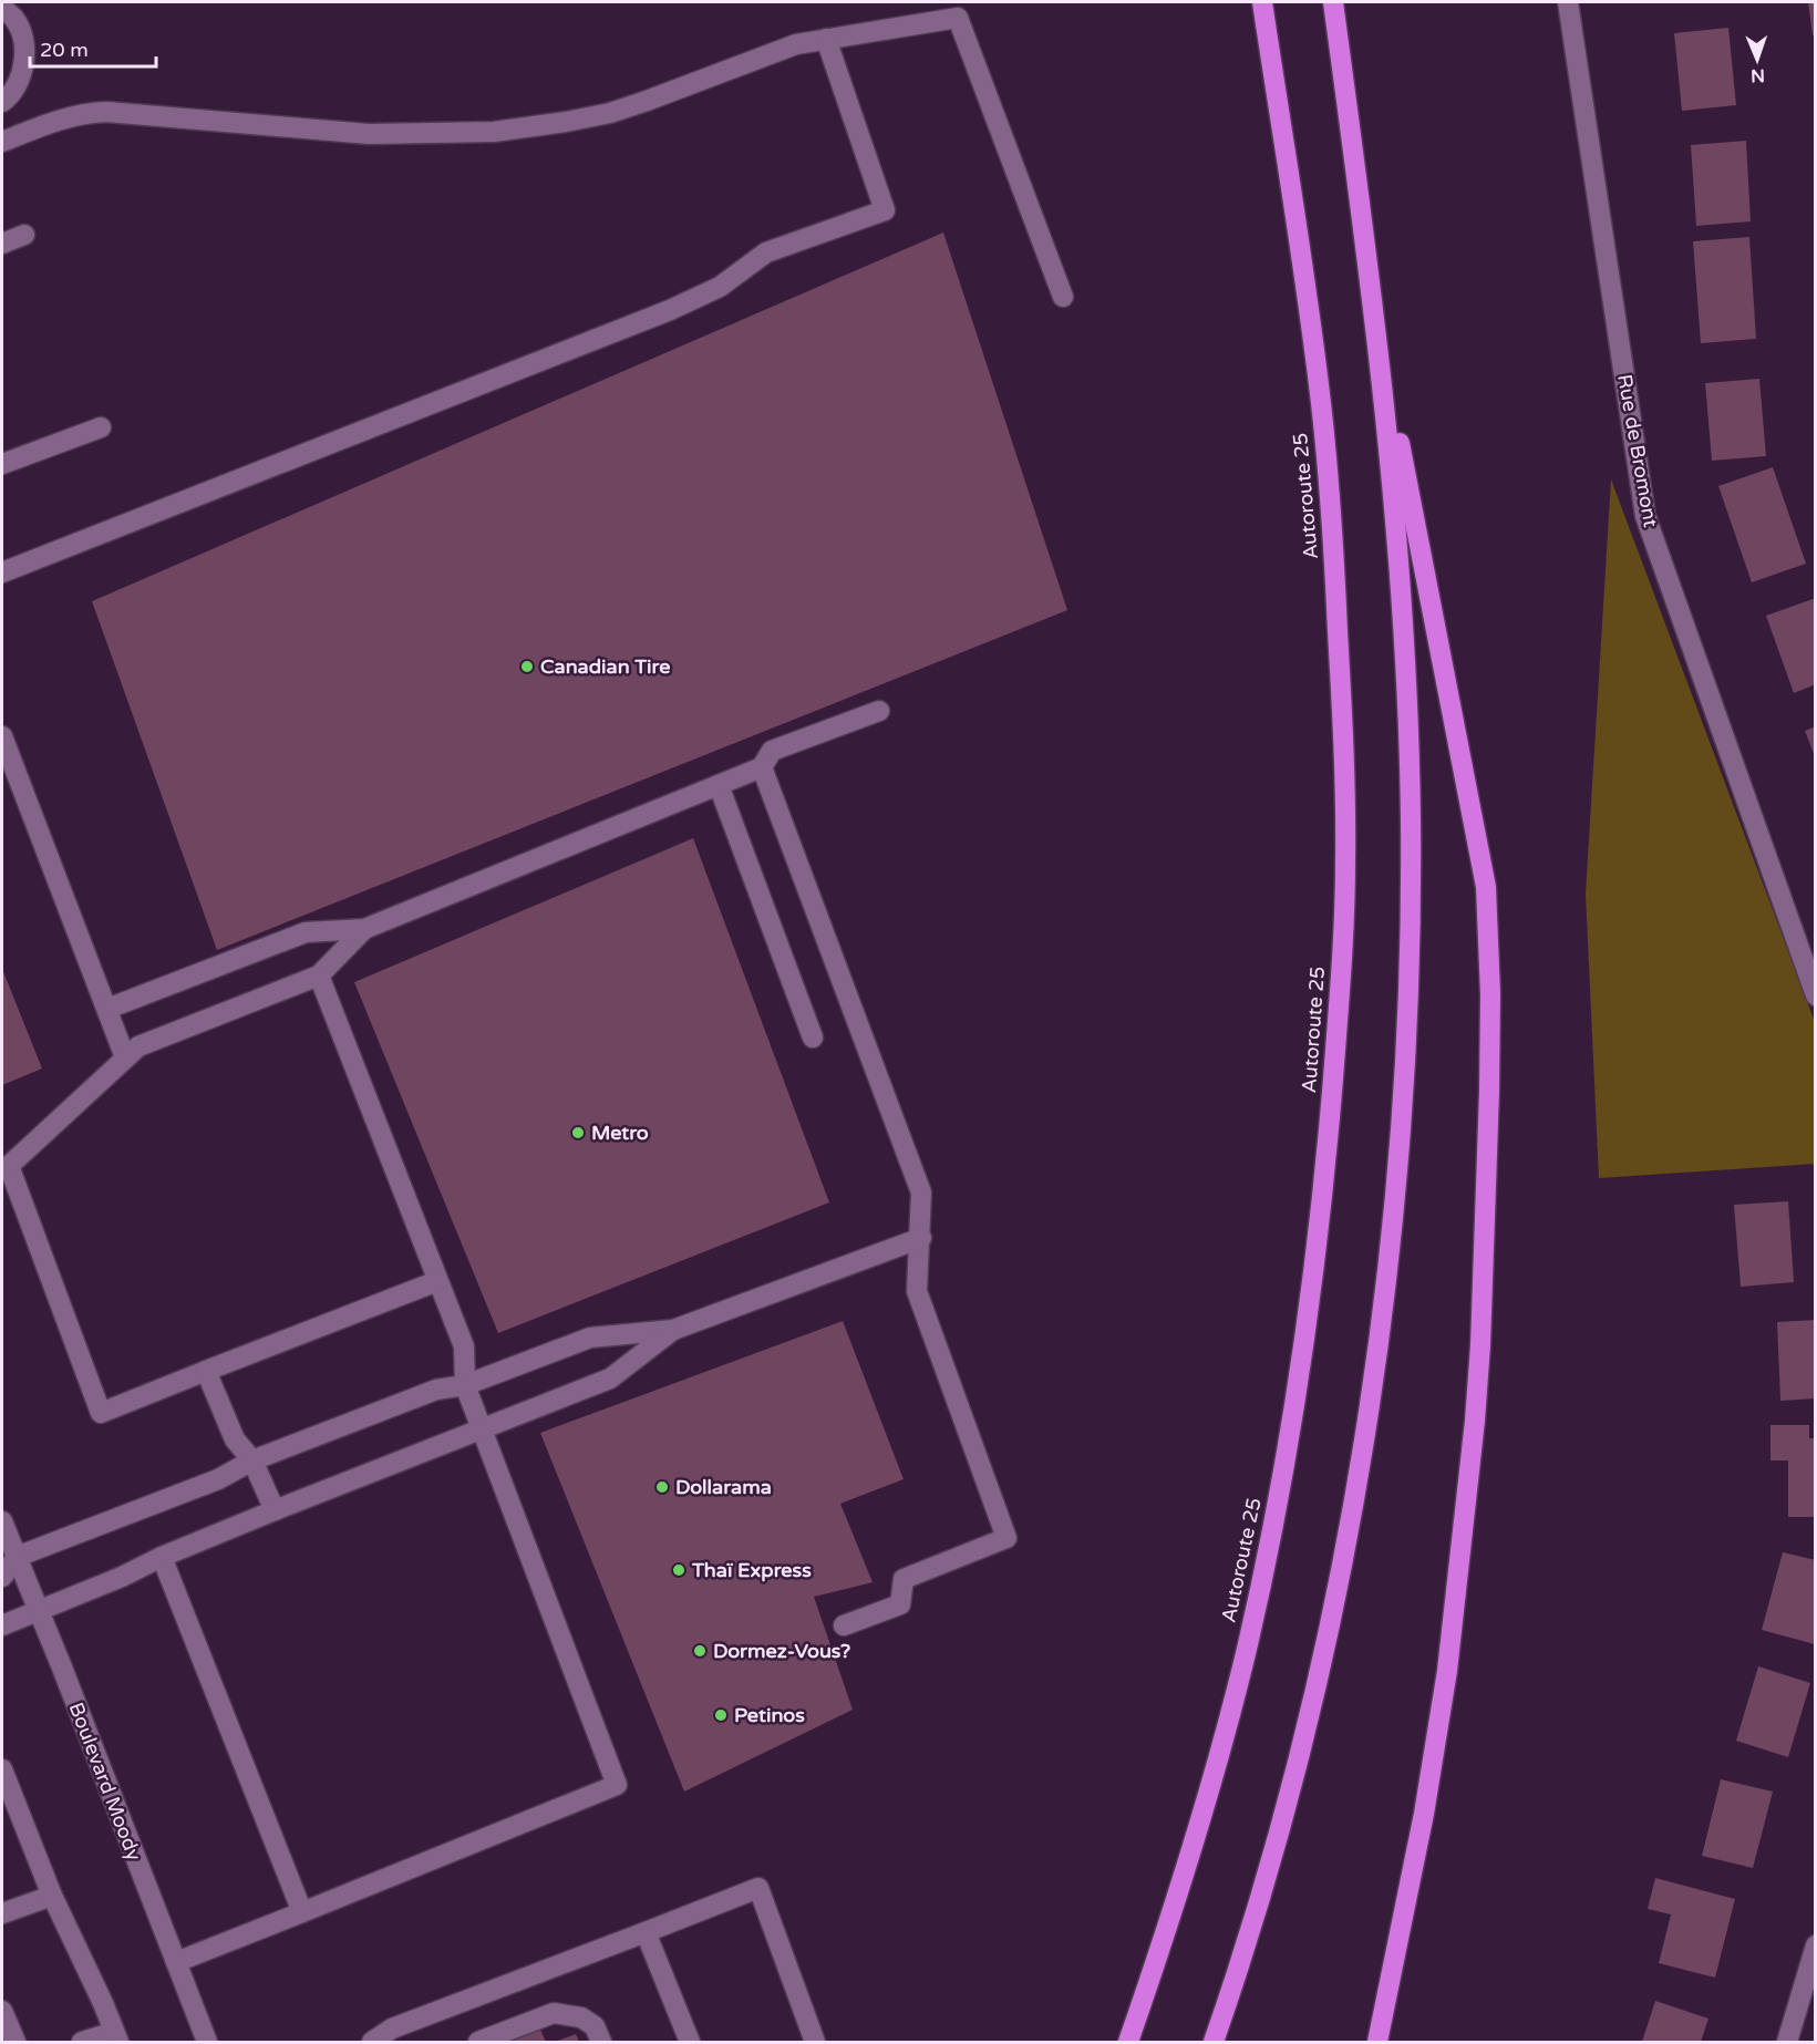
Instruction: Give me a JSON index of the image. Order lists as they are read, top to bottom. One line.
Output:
{"streets":{"highway":["Autoroute 25"],"street":["Rue de Bromont","Boulevard Moody"]},"places":["Canadian Tire","Metro","Dollarama","Thaï Express","Dormez-Vous?","Petinos"],"scale_bar":"20 m","north":"bottom"}
